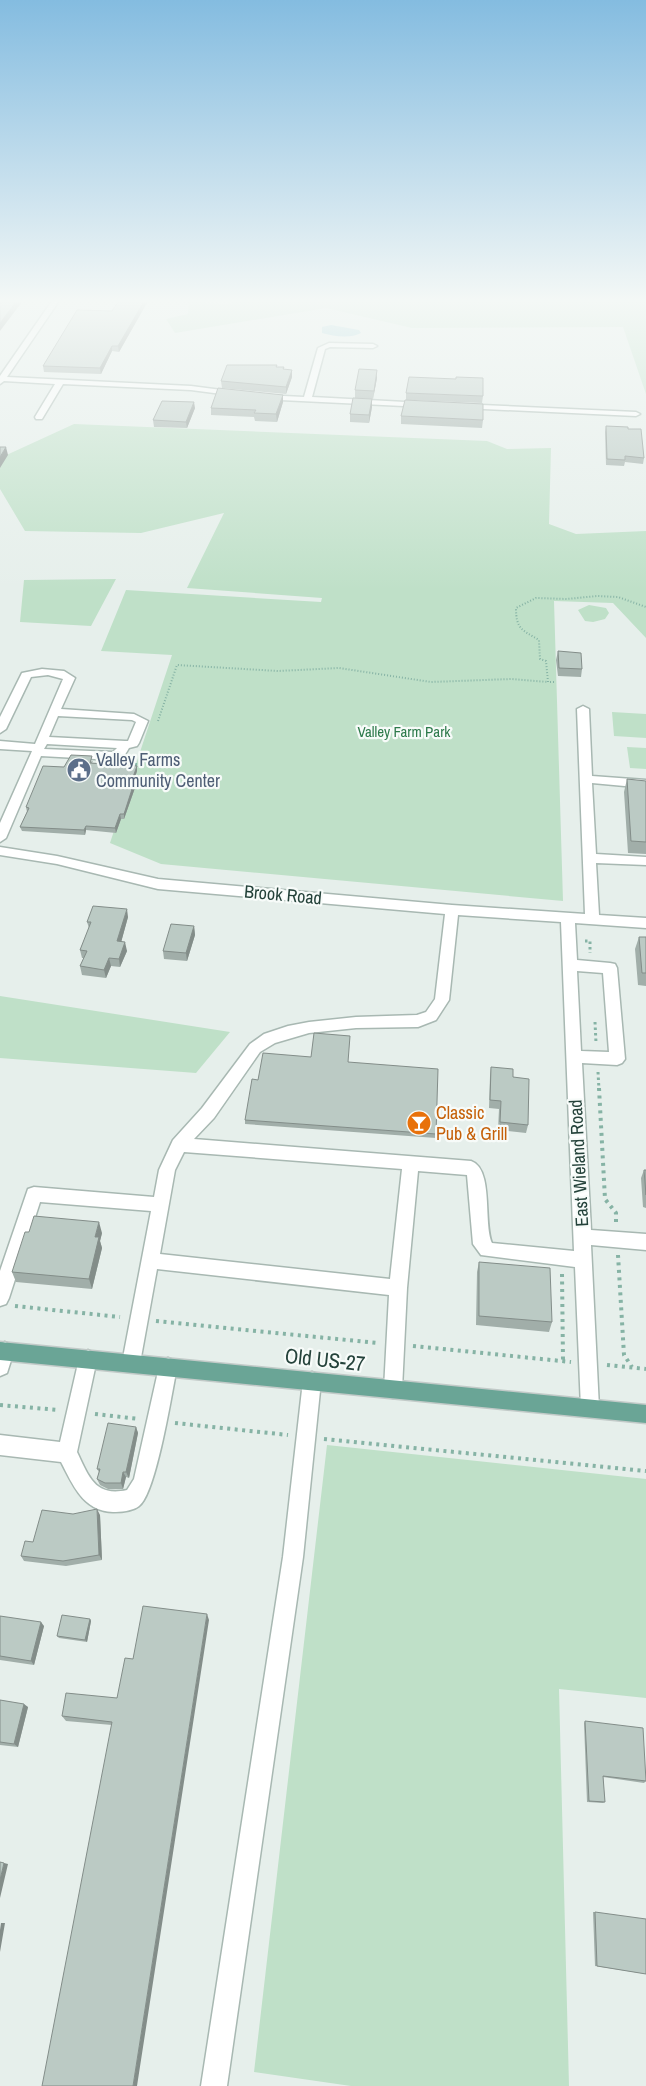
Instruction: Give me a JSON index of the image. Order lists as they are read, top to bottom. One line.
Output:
{"streets":{"main road":["Old US-27"],"street":["Brook Road","East Wieland Road"]},"crossings":[["Brook Road","East Wieland Road"],["East Wieland Road","Old US-27"]],"parks":["Valley Farm Park"],"places":{"public building":["Valley Farms Community Center"],"bar":["Classic Pub & Grill"]}}
